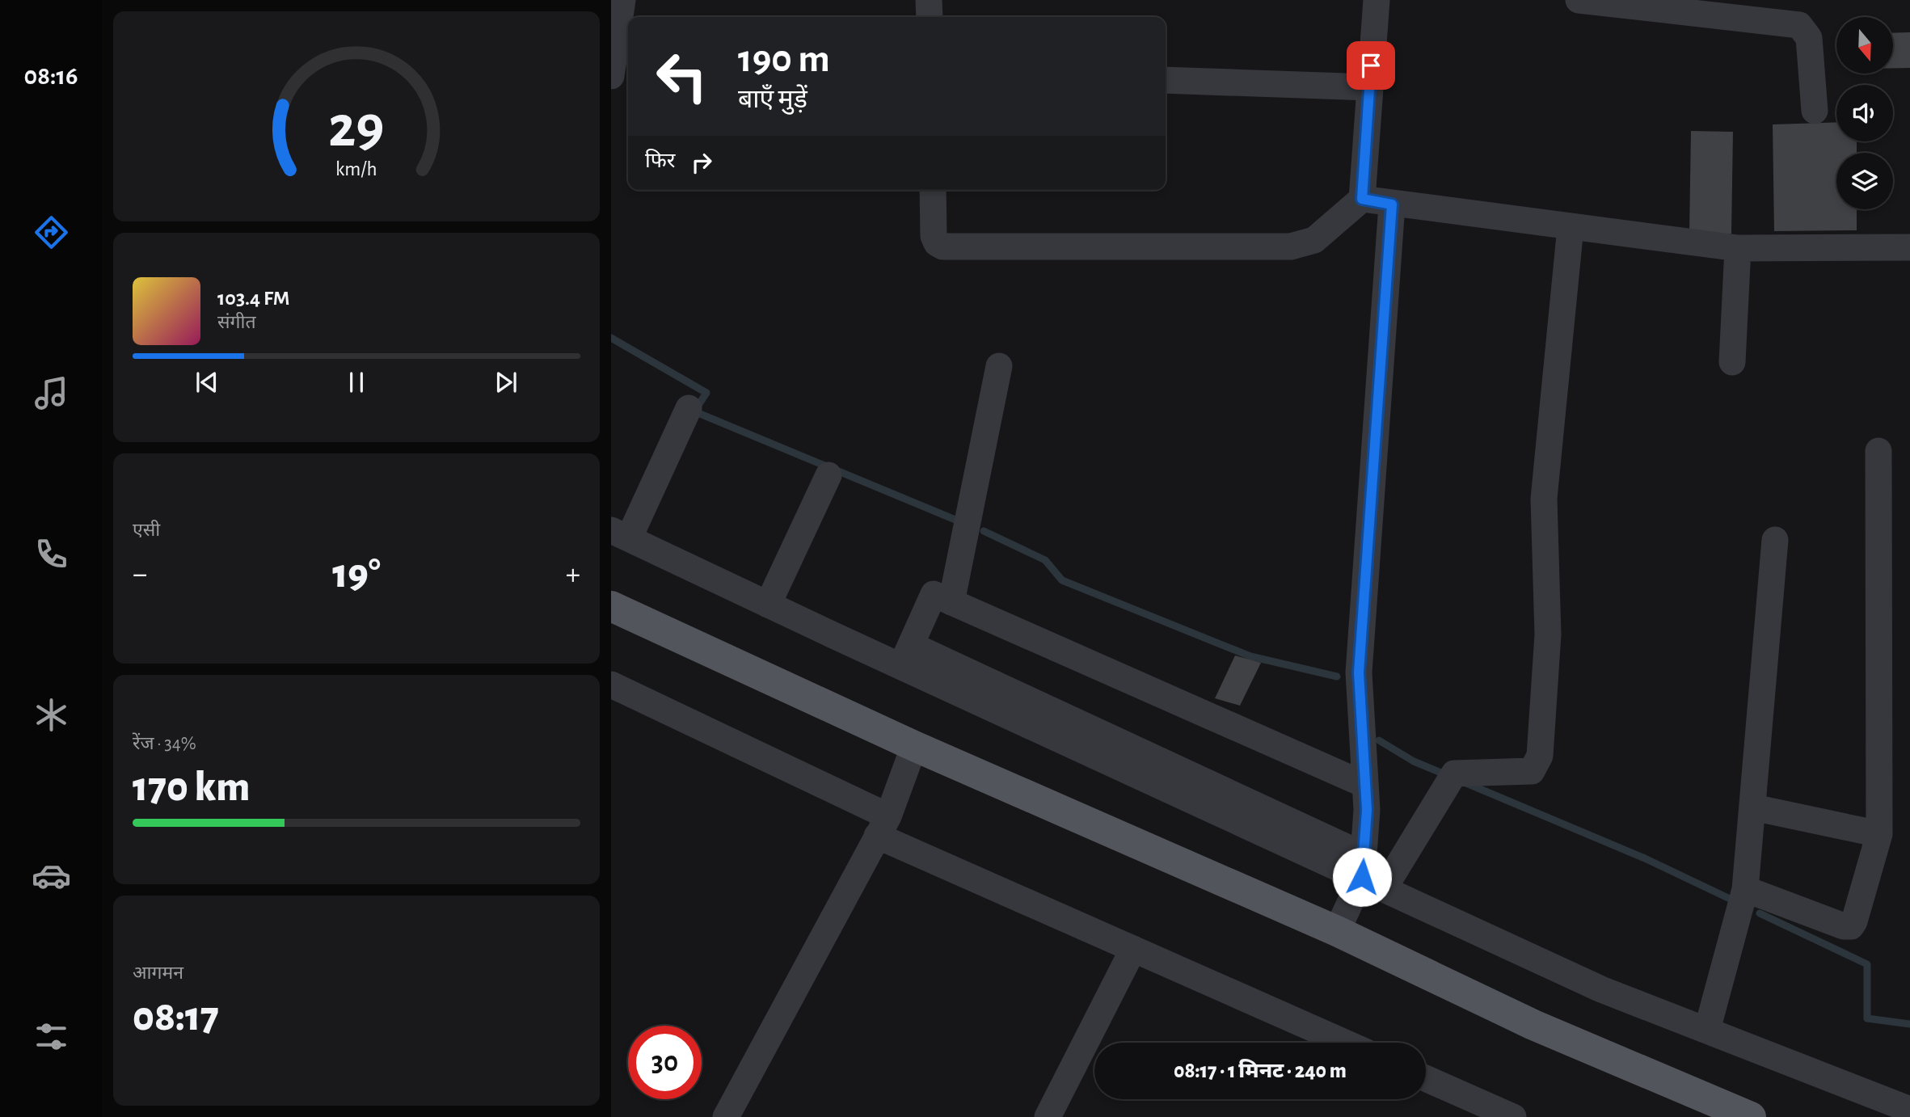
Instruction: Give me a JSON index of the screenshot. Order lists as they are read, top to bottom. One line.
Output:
{"north":"bottom","page":{"tabs":"08:16","turn":["190 m","बाएँ मुड़ें"],"then":"फिर","song":["103.4 FM","संगीत"],"tile":["एसी",["रेंज · 34%","170 km"],["आगमन","08:17"]],"heat":["−","19°","+"],"limit":"30","trip":"08:17 · 1 मिनट · 240 m","gauge":["29","km/h"]}}
